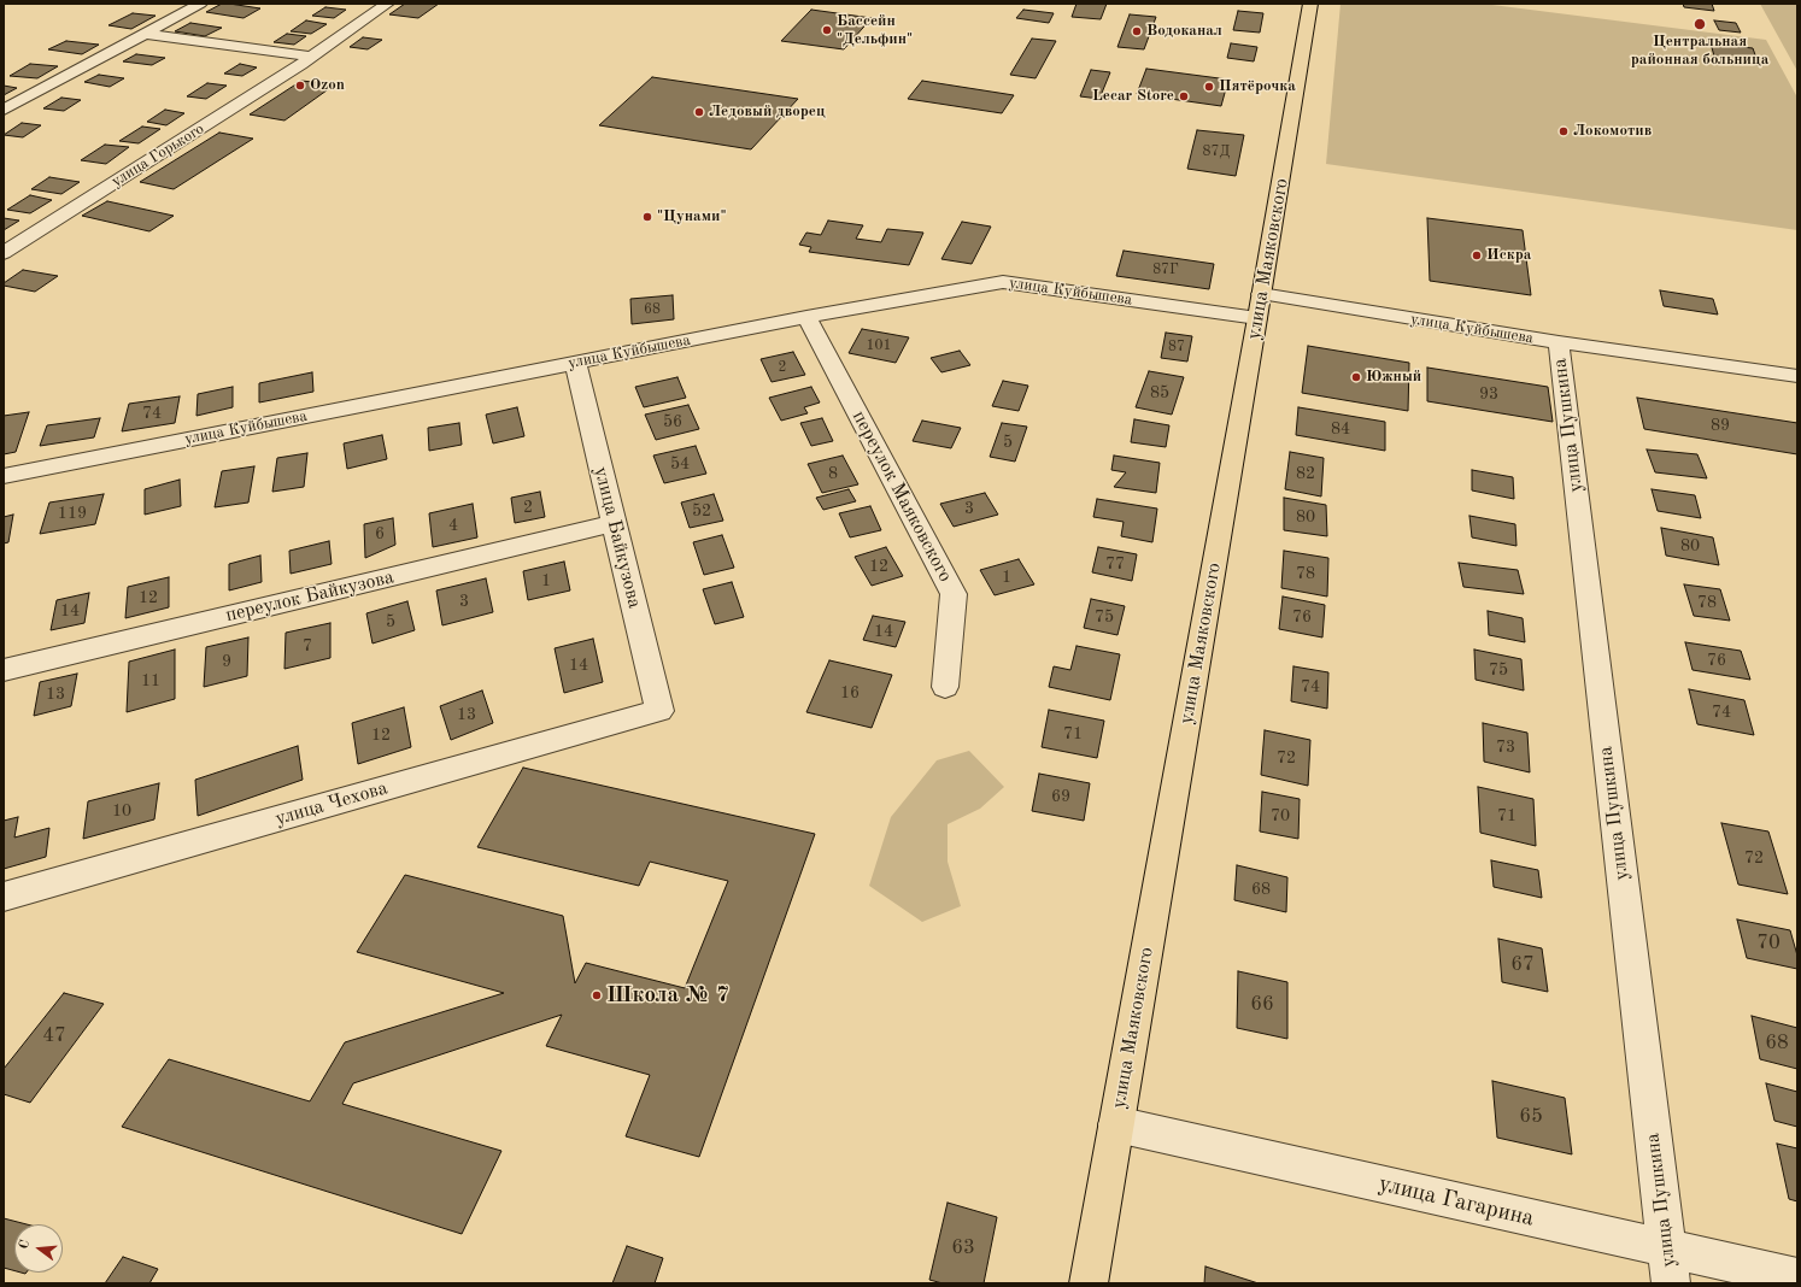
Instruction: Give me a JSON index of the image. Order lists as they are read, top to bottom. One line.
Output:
{"streets":{"main road":["улица Маяковского"],"street":["улица Горького","улица Куйбышева","улица Пушкина","переулок Маяковского","улица Байкузова","переулок Байкузова","улица Чехова","улица Гагарина"]},"crossings":[["улица Маяковского","улица Куйбышева"],["улица Маяковского","улица Гагарина"],["улица Куйбышева","улица Пушкина"],["улица Куйбышева","переулок Маяковского"],["улица Куйбышева","улица Байкузова"],["улица Пушкина","улица Гагарина"],["улица Байкузова","переулок Байкузова"],["улица Байкузова","улица Чехова"]],"places":["Центральная районная больница","Бассейн \"Дельфин\"","Водоканал","Ozon","Пятёрочка","Lecar Store","Ледовый дворец","Локомотив","\"Цунами\"","Искра","Южный","Школа № 7"],"house_numbers":["87Д","87Г","68","101","87","2","85","93","74","56","89","84","5","54","8","82","2","3","52","119","80","4","6","80","77","12","78","1","1","12","3","78","14","75","76","5","14","7","76","9","14","75","11","74","16","13","74","13","71","12","73","72","69","10","70","71","72","68","70","67","66","47","68","65","63"],"north":"left"}
